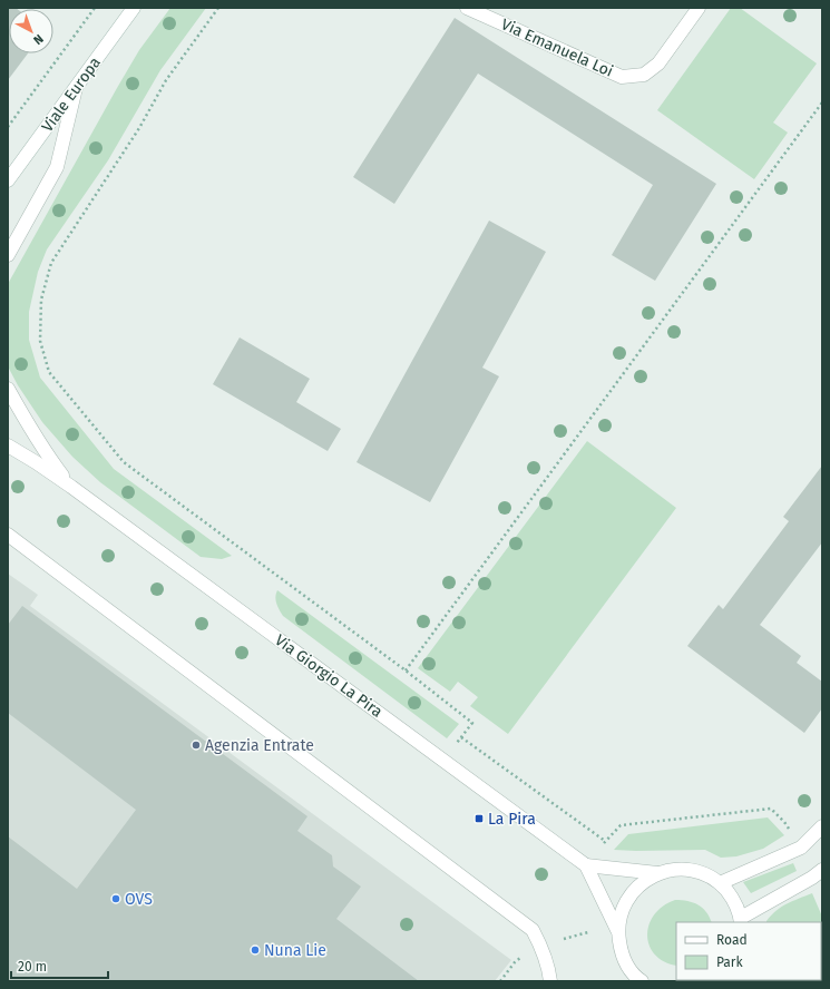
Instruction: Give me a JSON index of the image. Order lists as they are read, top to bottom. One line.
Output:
{"streets":{"street":["Via Emanuela Loi","Viale Europa","Via Giorgio La Pira"]},"places":{"other":["Agenzia Entrate","OVS","Nuna Lie"],"transit":["La Pira"]},"legend":["Road","Park"],"scale_bar":"20 m","north":"bottom right"}
